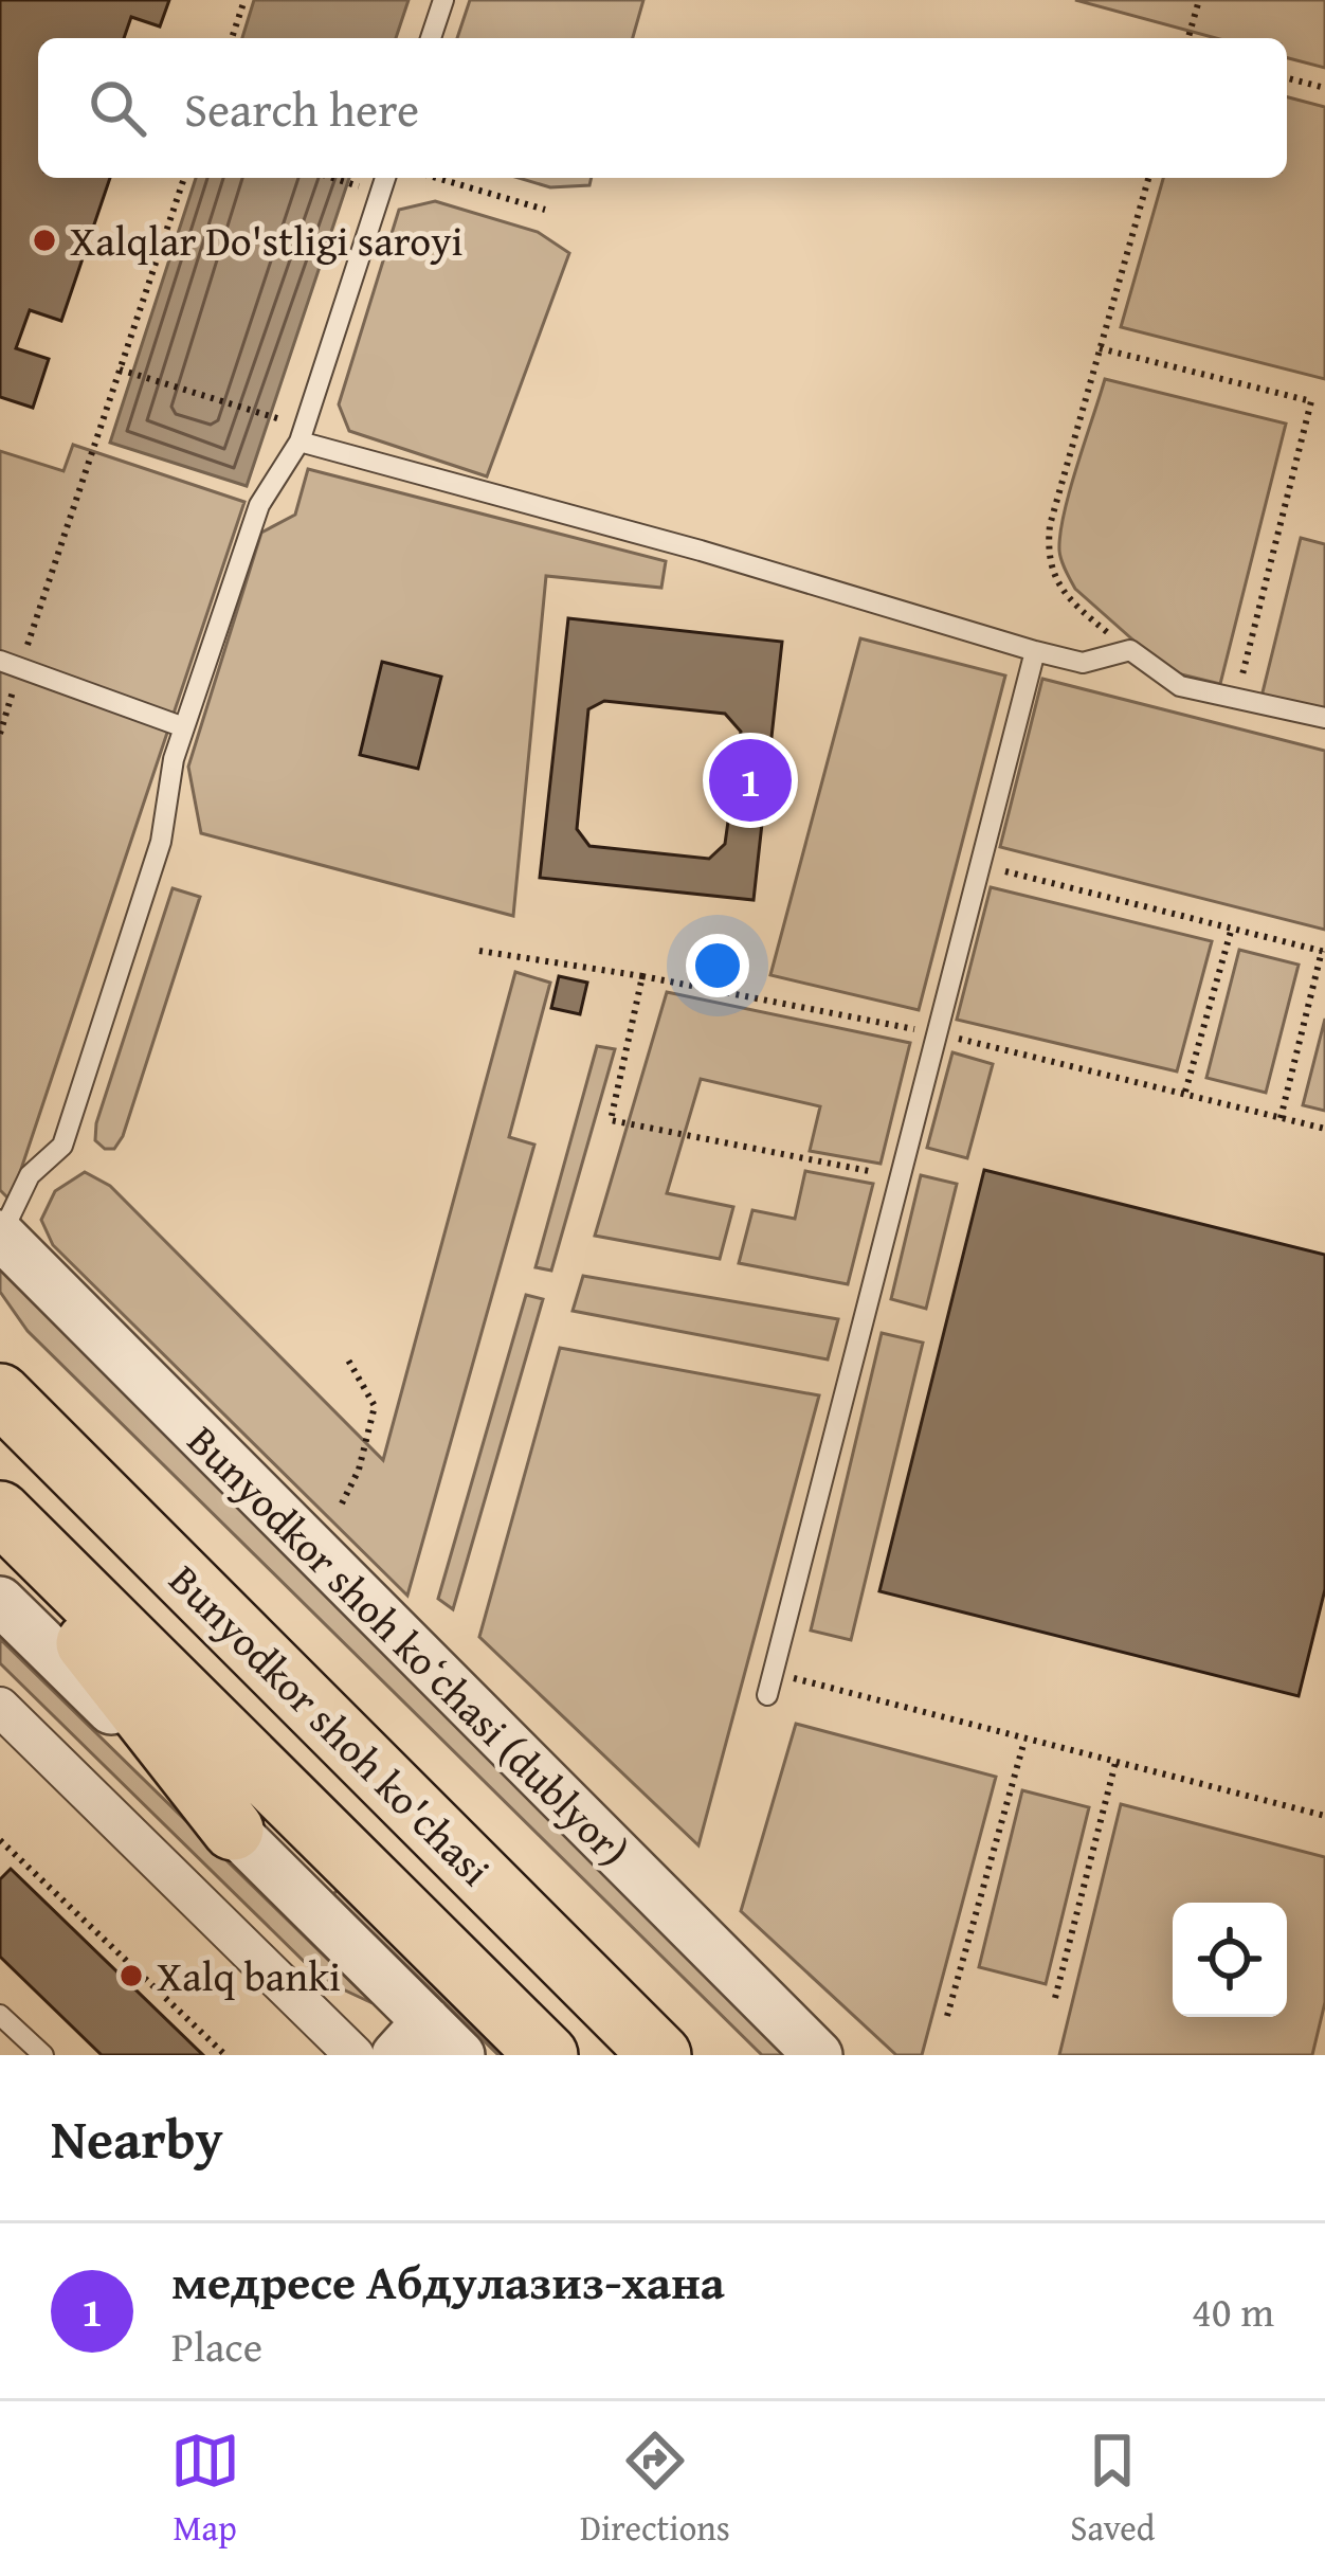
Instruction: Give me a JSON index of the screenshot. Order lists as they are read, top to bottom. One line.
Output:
{"streets":{"main road":["Bunyodkor shoh ko'chasi"],"street":["Bunyodkor shoh koʻchasi (dublyor)"]},"places":["Xalqlar Do'stligi saroyi","Xalq banki"],"page":{"search":"Search here","pins":"1","heading":"Nearby","list":[{"mark":"1","name":"медресе Абдулазиз-хана","note":"Place","value":"40 m"}],"nav":["Map","Directions","Saved"]}}
